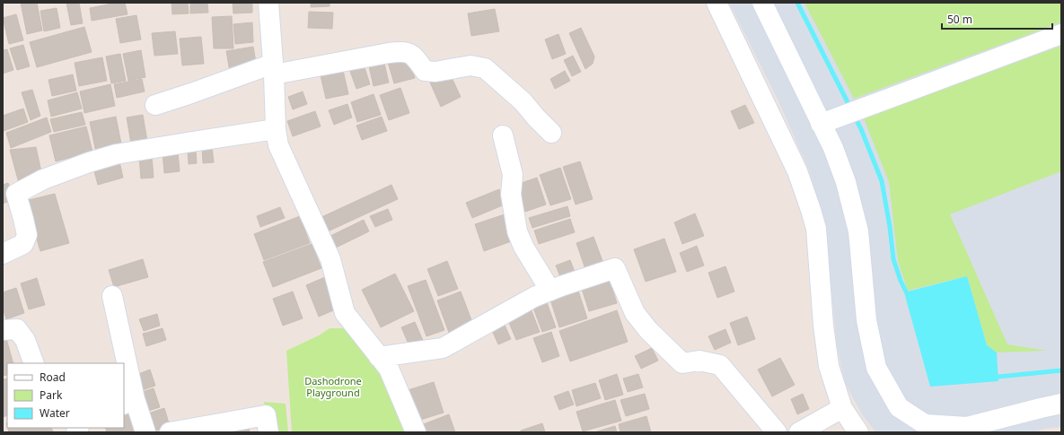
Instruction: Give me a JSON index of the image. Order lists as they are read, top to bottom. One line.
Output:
{"parks":["Dashodrone Playground"],"legend":["Road","Park","Water"],"scale_bar":"50 m"}
